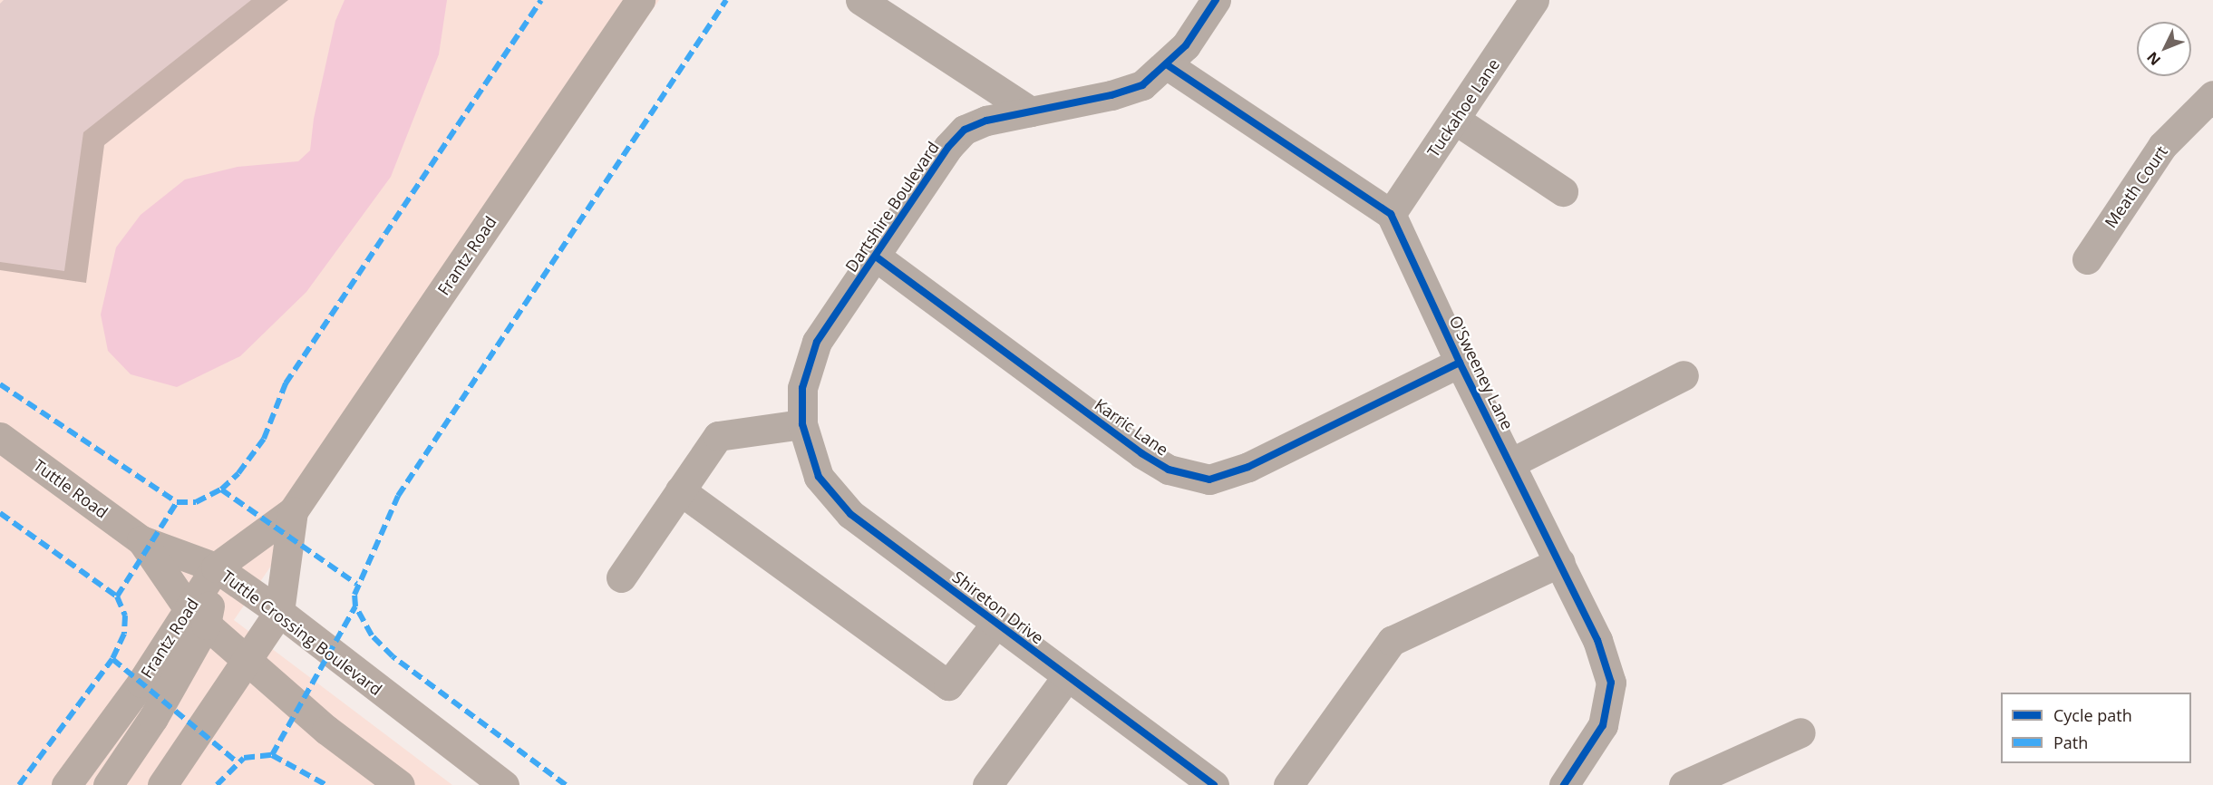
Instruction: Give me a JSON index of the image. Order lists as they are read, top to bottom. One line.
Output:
{"streets":{"main road":["Frantz Road","Tuttle Road","Tuttle Crossing Boulevard"],"street":["Tuckahoe Lane","Meath Court","Dartshire Boulevard","O'Sweeney Lane","Karric Lane","Shireton Drive"]},"crossings":[["Tuckahoe Lane","O'Sweeney Lane"],["Dartshire Boulevard","Karric Lane"],["Dartshire Boulevard","Shireton Drive"],["Frantz Road","Tuttle Crossing Boulevard"],["O'Sweeney Lane","Karric Lane"],["Tuttle Road","Tuttle Crossing Boulevard"]],"legend":["Cycle path","Path"],"north":"bottom left"}
